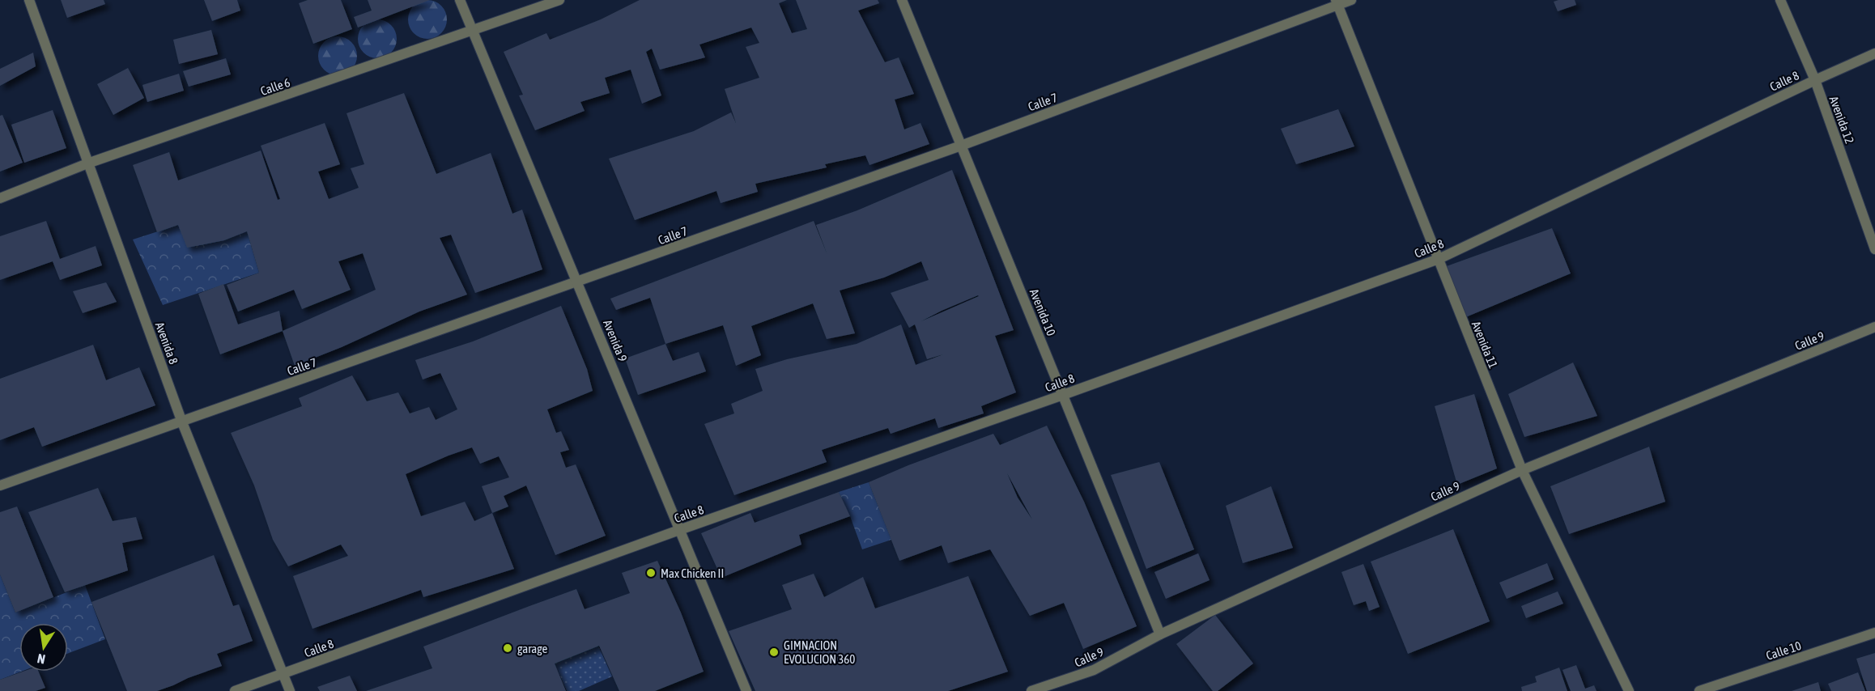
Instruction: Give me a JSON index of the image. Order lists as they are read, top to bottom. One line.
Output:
{"streets":{"street":["Calle 8","Calle 6","Calle 7","Avenida 12","Avenida 10","Avenida 9","Calle 9","Avenida 8","Avenida 11","Calle 10"]},"crossings":[["Calle 8","Avenida 12"],["Calle 8","Avenida 10"],["Calle 8","Avenida 9"],["Calle 8","Avenida 8"],["Calle 8","Avenida 11"],["Calle 6","Avenida 9"],["Calle 6","Avenida 8"],["Calle 7","Avenida 10"],["Calle 7","Avenida 9"],["Calle 7","Avenida 8"],["Calle 7","Avenida 11"],["Avenida 10","Calle 9"],["Calle 9","Avenida 11"]],"places":["Max Chicken II","garage","GIMNACION EVOLUCION 360"],"north":"bottom"}
